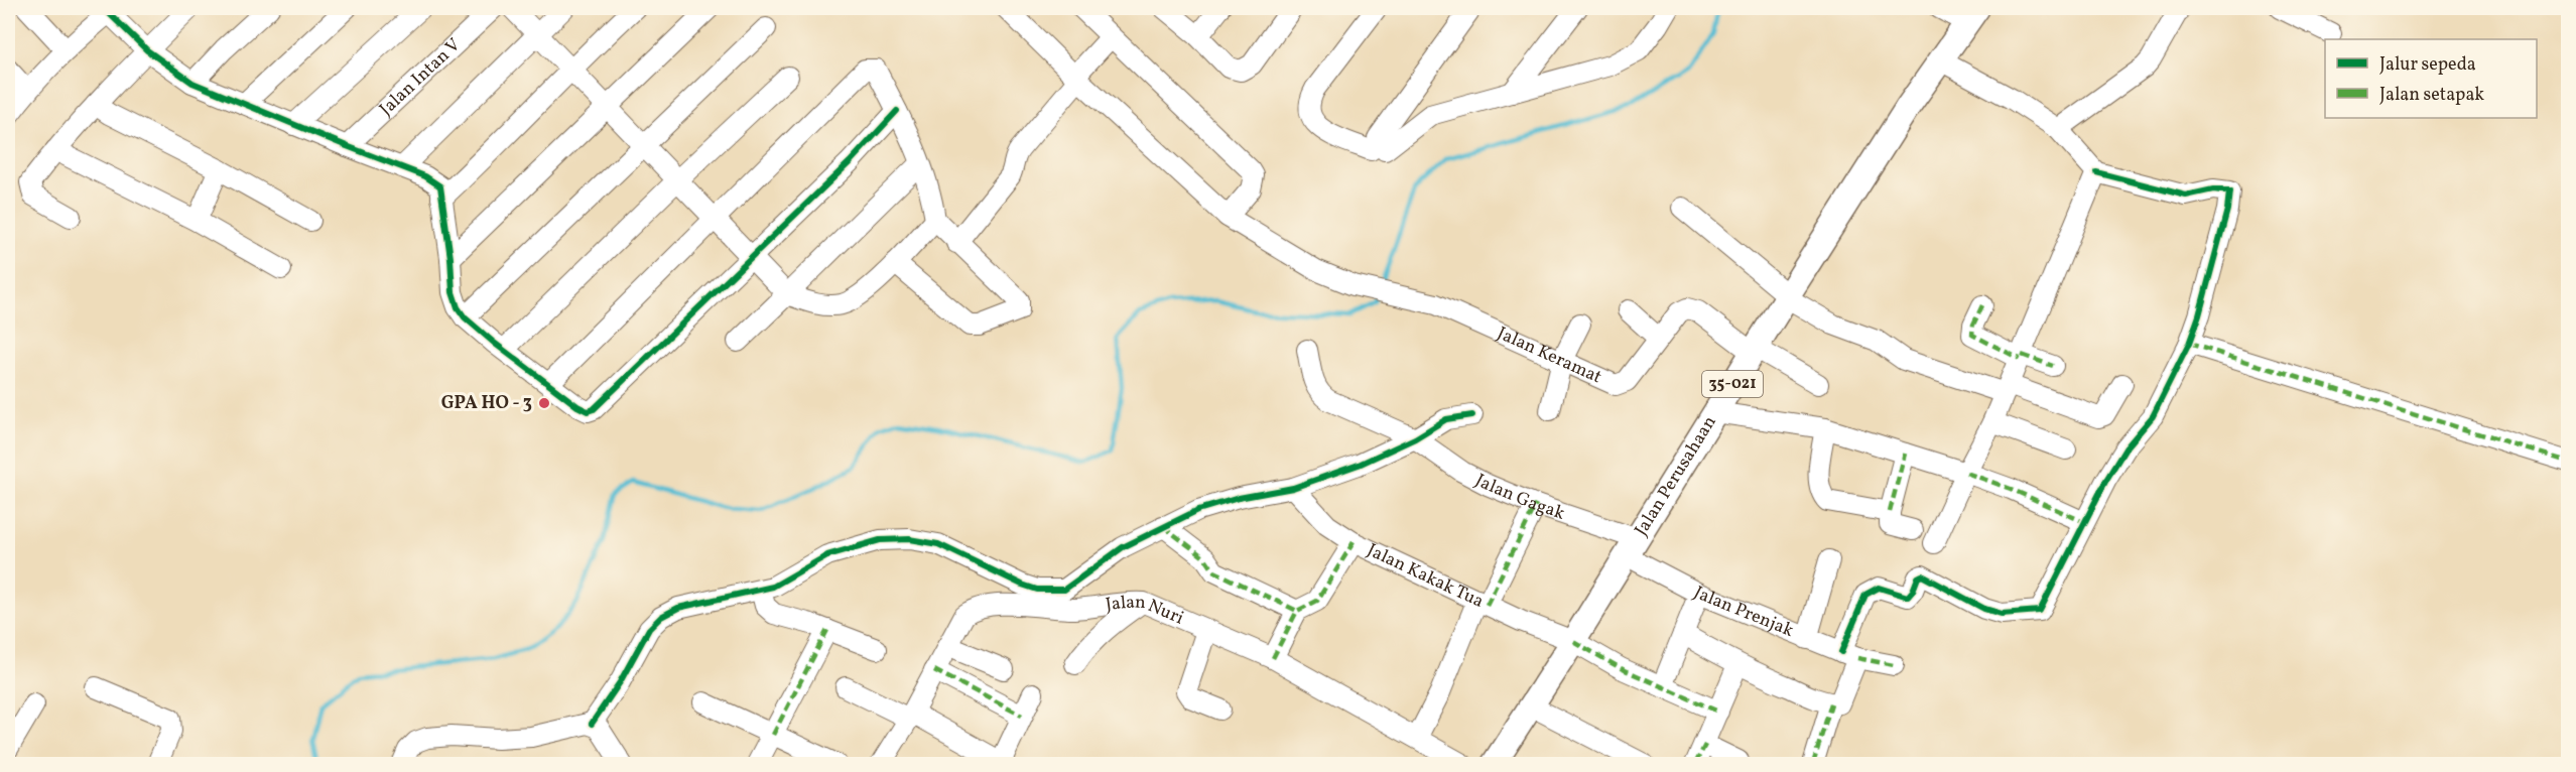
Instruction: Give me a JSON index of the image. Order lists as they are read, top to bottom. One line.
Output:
{"streets":{"main road":["35-021","Jalan Perusahaan"],"street":["Jalan Intan V","Jalan Keramat","Jalan Gagak","Jalan Kakak Tua","Jalan Prenjak","Jalan Nuri"]},"crossings":[["Jalan Keramat","Jalan Perusahaan"],["Jalan Perusahaan","Jalan Gagak"],["Jalan Perusahaan","Jalan Kakak Tua"],["Jalan Perusahaan","Jalan Prenjak"],["Jalan Gagak","Jalan Prenjak"]],"places":["GPA HO - 3"],"legend":["Jalur sepeda","Jalan setapak"]}
